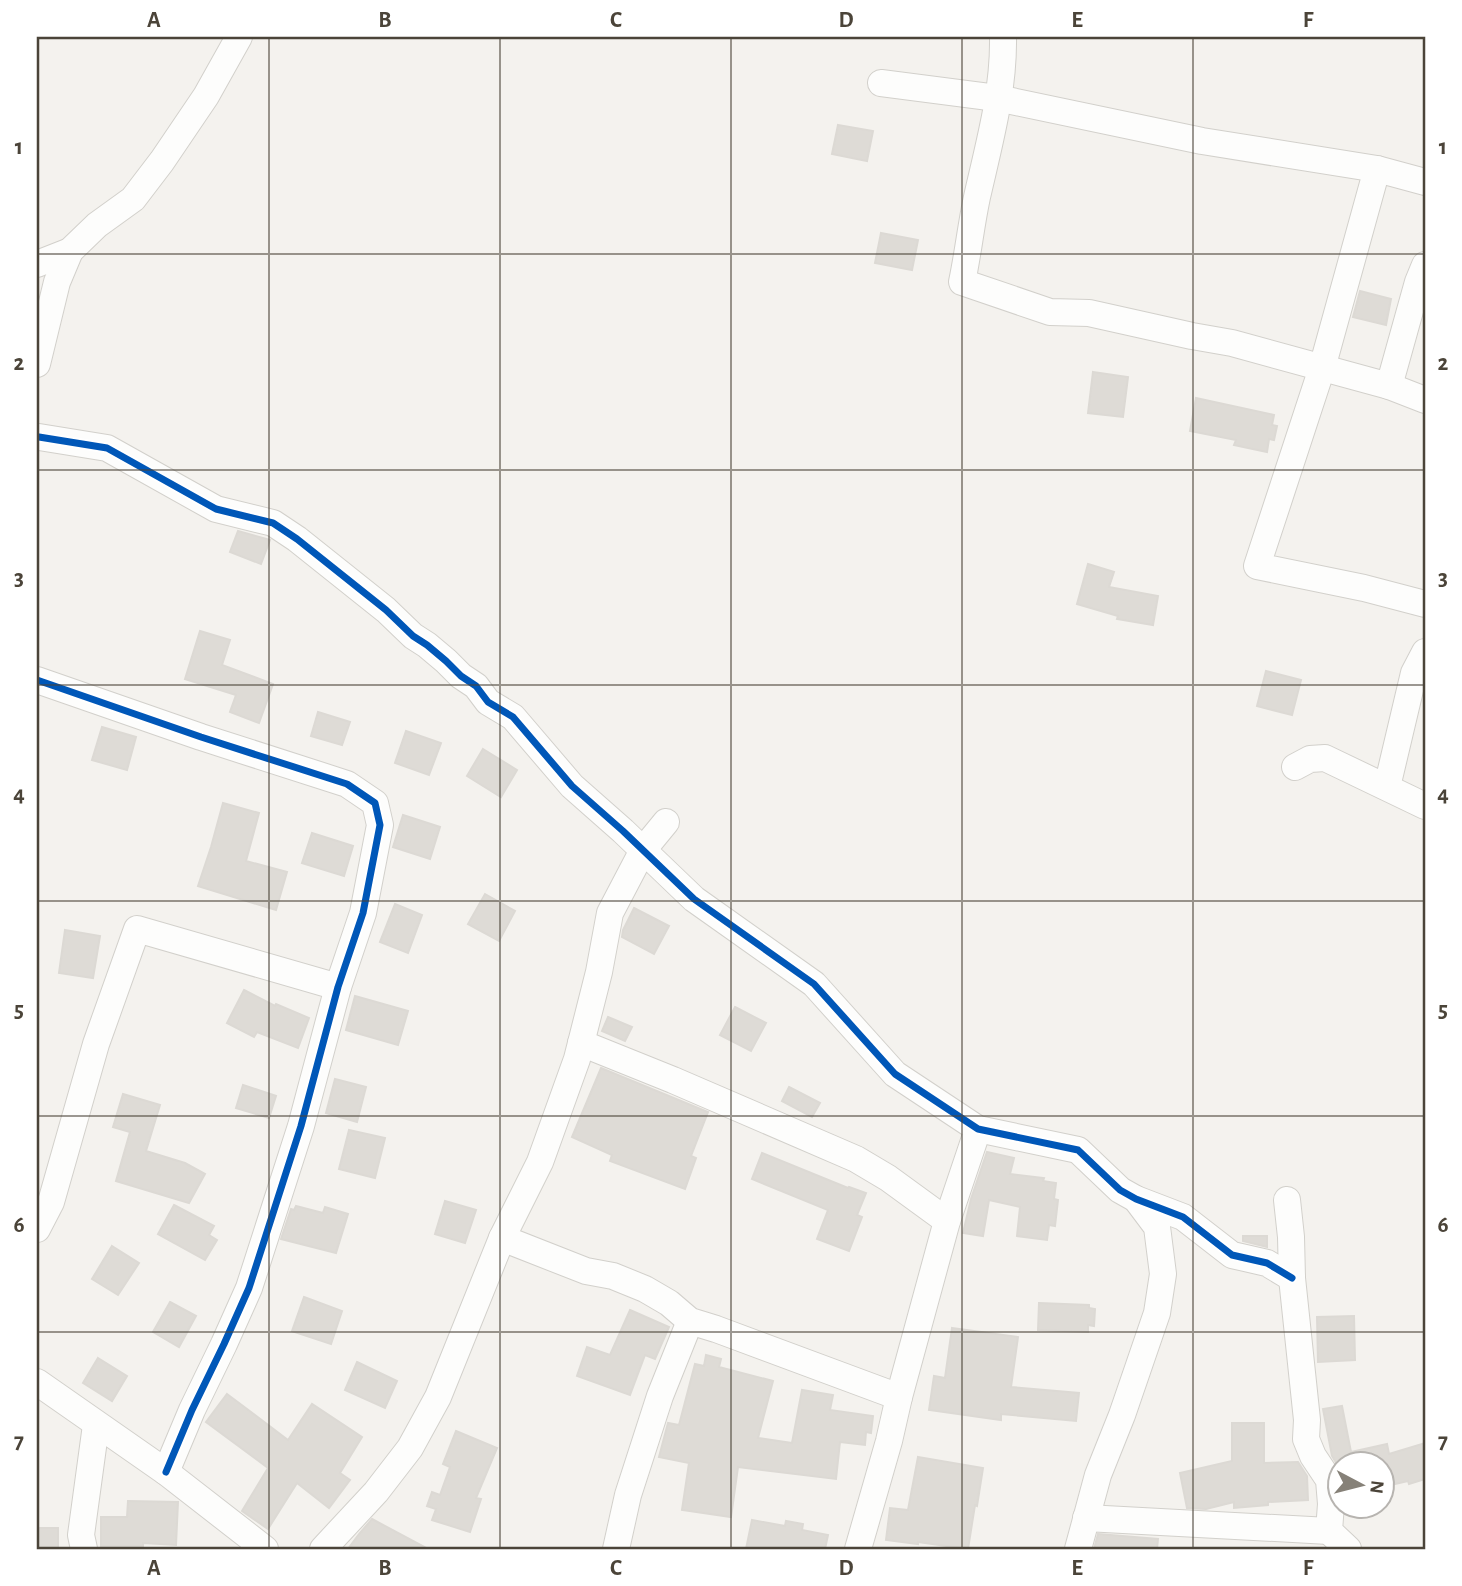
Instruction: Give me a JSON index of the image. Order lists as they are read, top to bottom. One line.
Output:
{"north":"right","grid":{"columns":["A","B","C","D","E","F"],"rows":["1","2","3","4","5","6","7"]}}
